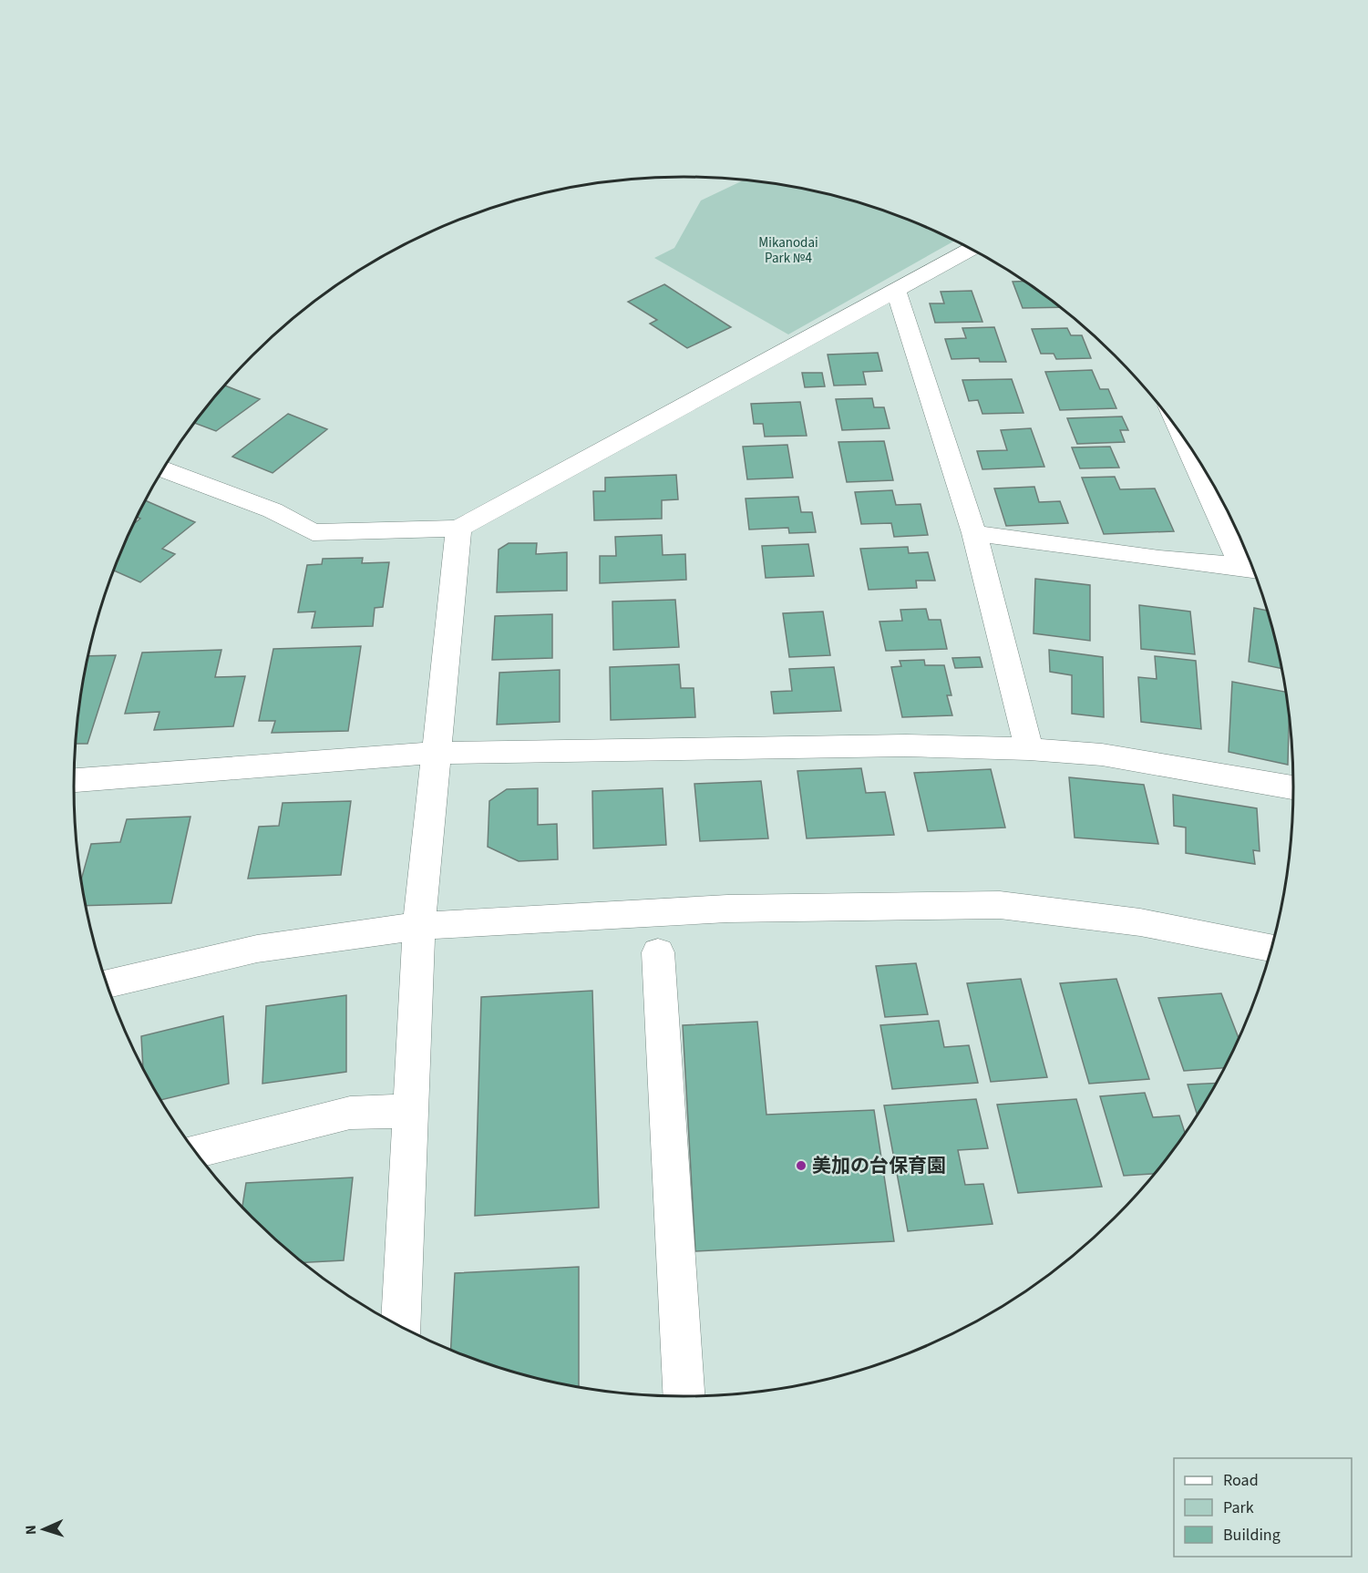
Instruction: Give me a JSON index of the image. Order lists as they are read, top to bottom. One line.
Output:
{"parks":["Mikanodai Park №4"],"places":["美加の台保育園"],"legend":["Road","Park","Building"],"north":"left"}
